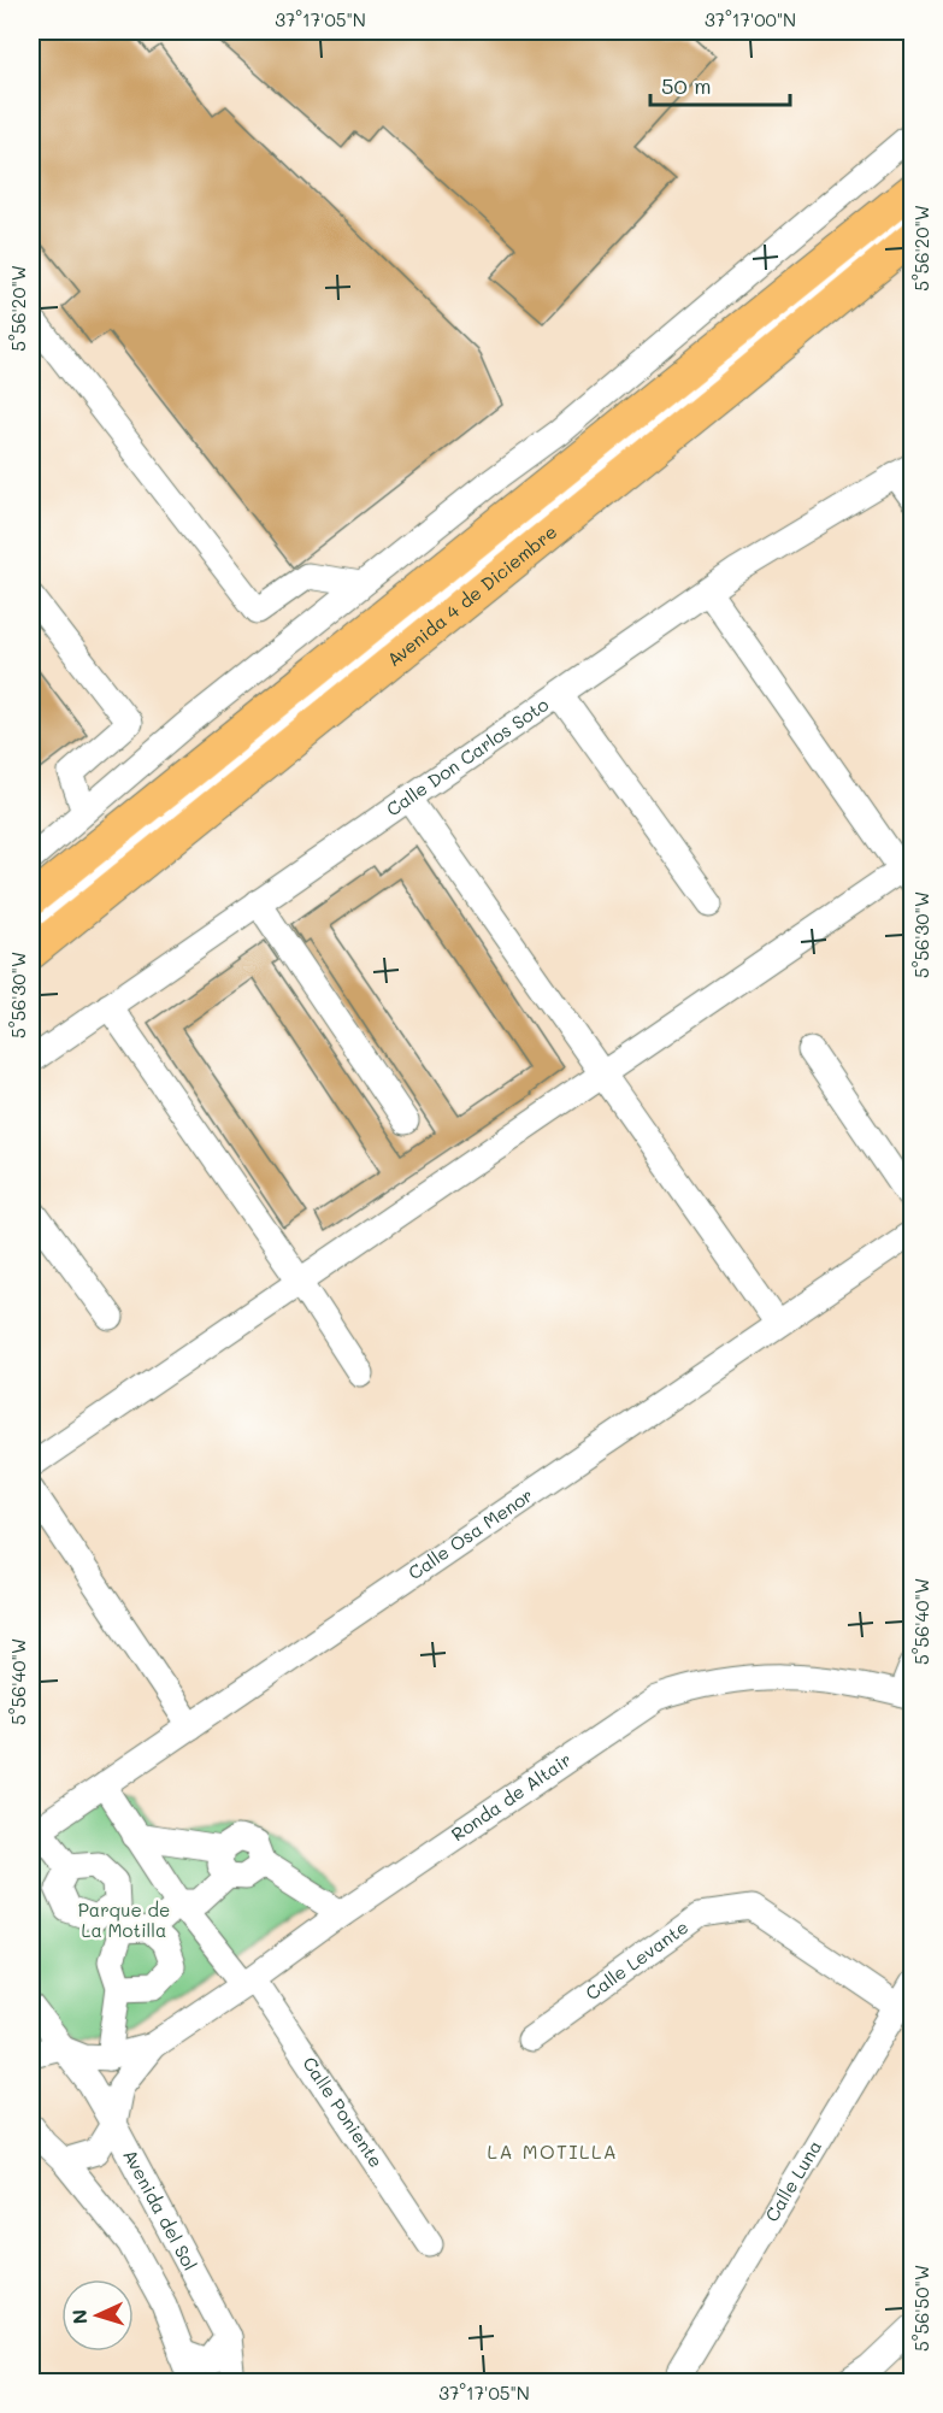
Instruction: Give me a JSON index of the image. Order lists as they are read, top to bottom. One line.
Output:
{"streets":{"main road":["Avenida 4 de Diciembre"],"street":["Calle Don Carlos Soto","Calle Osa Menor","Ronda de Altair","Calle Levante","Calle Poniente","Calle Luna","Avenida del Sol"]},"crossings":[["Calle Osa Menor","Calle Poniente"],["Ronda de Altair","Calle Poniente"],["Ronda de Altair","Avenida del Sol"],["Calle Levante","Calle Luna"]],"districts":["LA MOTILLA"],"parks":["Parque de La Motilla"],"scale_bar":"50 m","north":"left","coordinates":["37°17'05\"N","37°17'00\"N","5°56'20\"W","5°56'30\"W","5°56'40\"W","5°56'50\"W"]}
